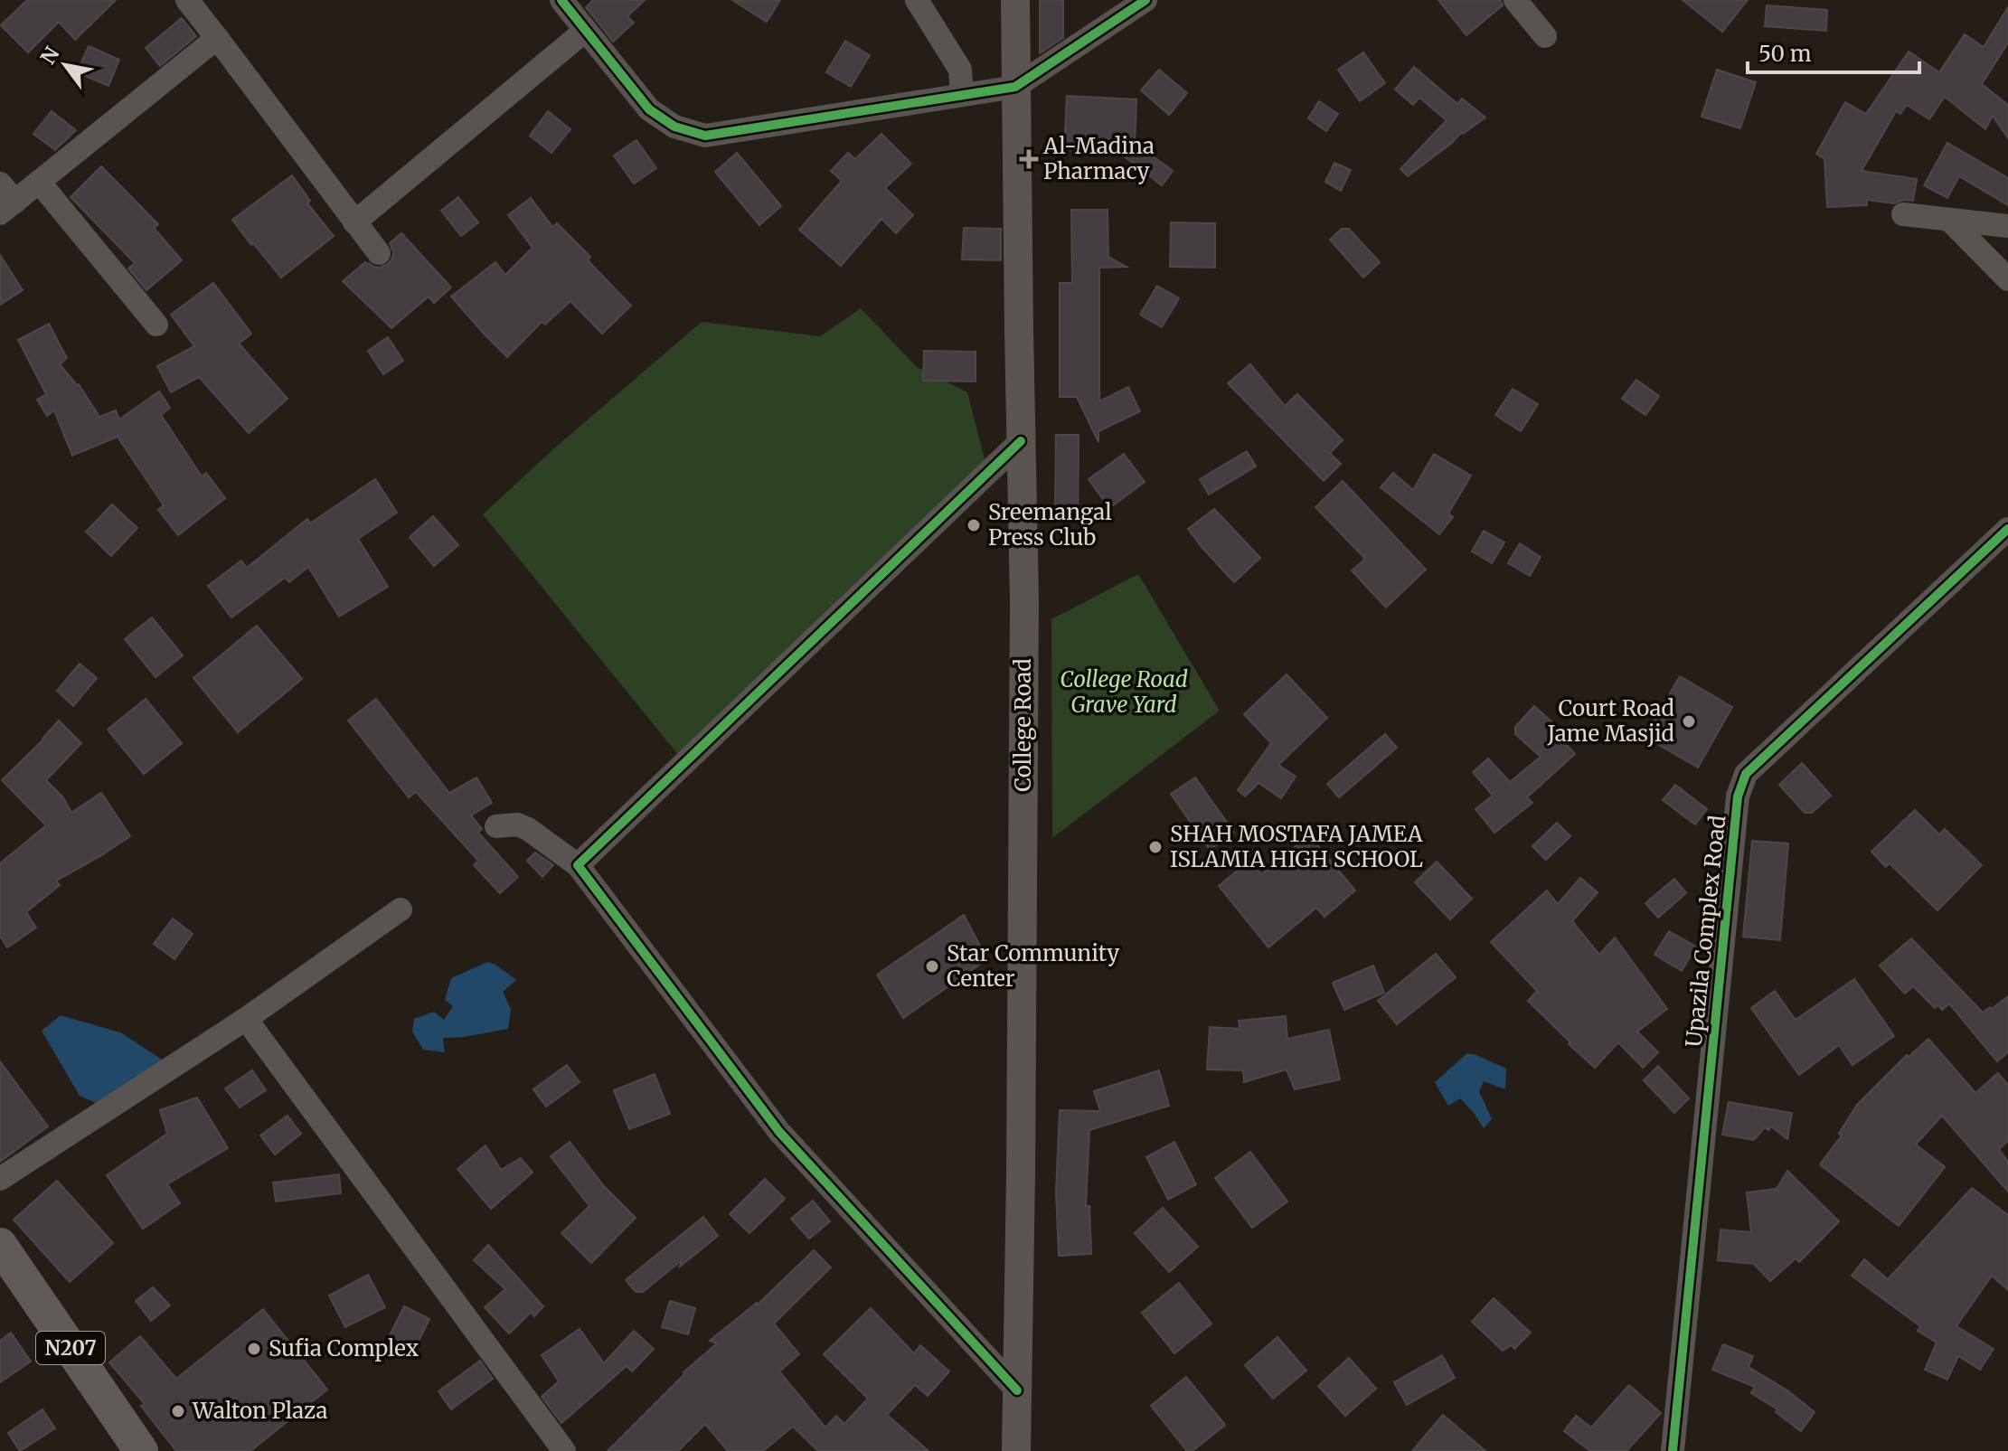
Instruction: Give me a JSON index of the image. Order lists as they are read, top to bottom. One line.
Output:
{"streets":{"highway":["N207"],"main road":["College Road"],"street":["Upazila Complex Road"]},"parks":["College Road Grave Yard"],"places":{"health":["Al-Madina Pharmacy"],"other":["Sreemangal Press Club","Court Road Jame Masjid","SHAH MOSTAFA JAMEA ISLAMIA HIGH SCHOOL","Star Community Center","Sufia Complex","Walton Plaza"]},"scale_bar":"50 m","north":"top left"}
